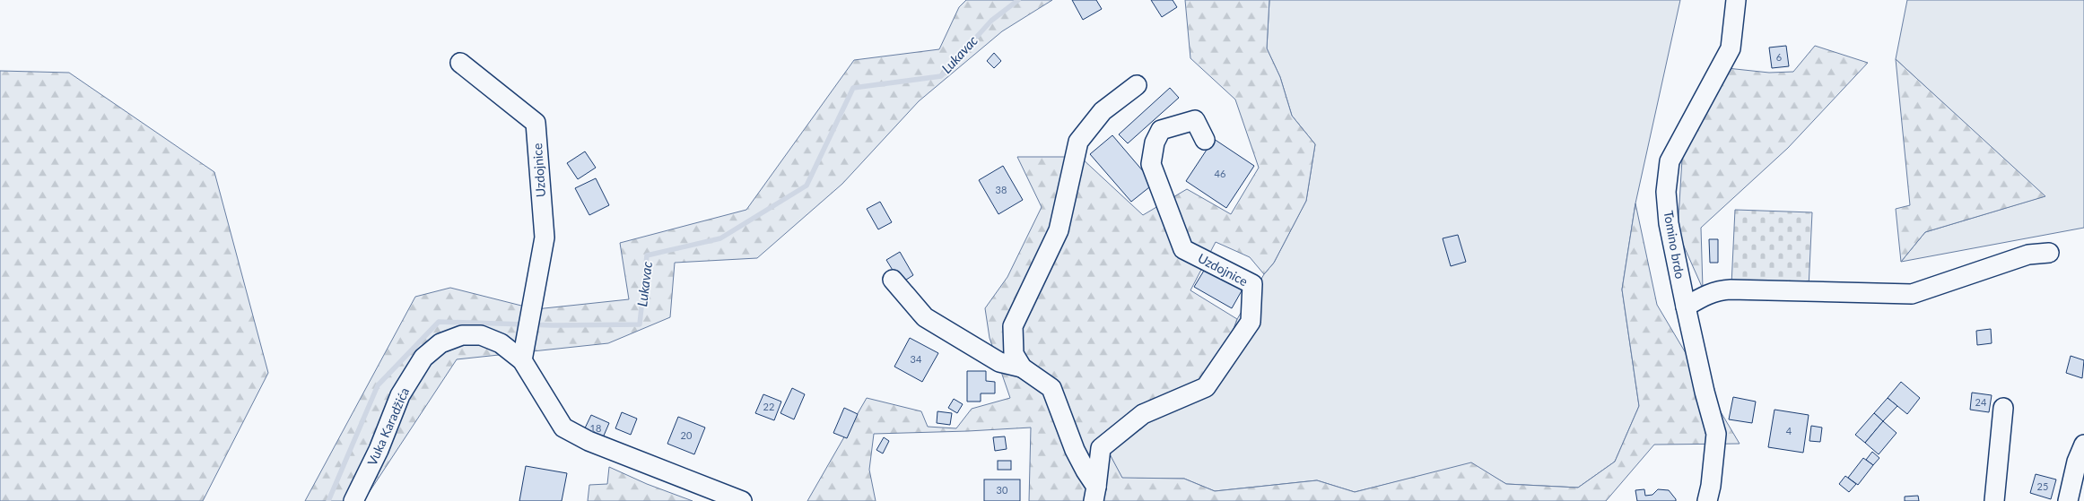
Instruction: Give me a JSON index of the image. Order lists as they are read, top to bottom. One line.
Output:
{"streets":{"street":["Uzdojnice","Tomino brdo","Vuka Karadžića"]},"crossings":[["Uzdojnice","Vuka Karadžića"]],"water":["Lukavac"],"house_numbers":["6","46","38","34","24","22","18","4","20","25","30"]}
